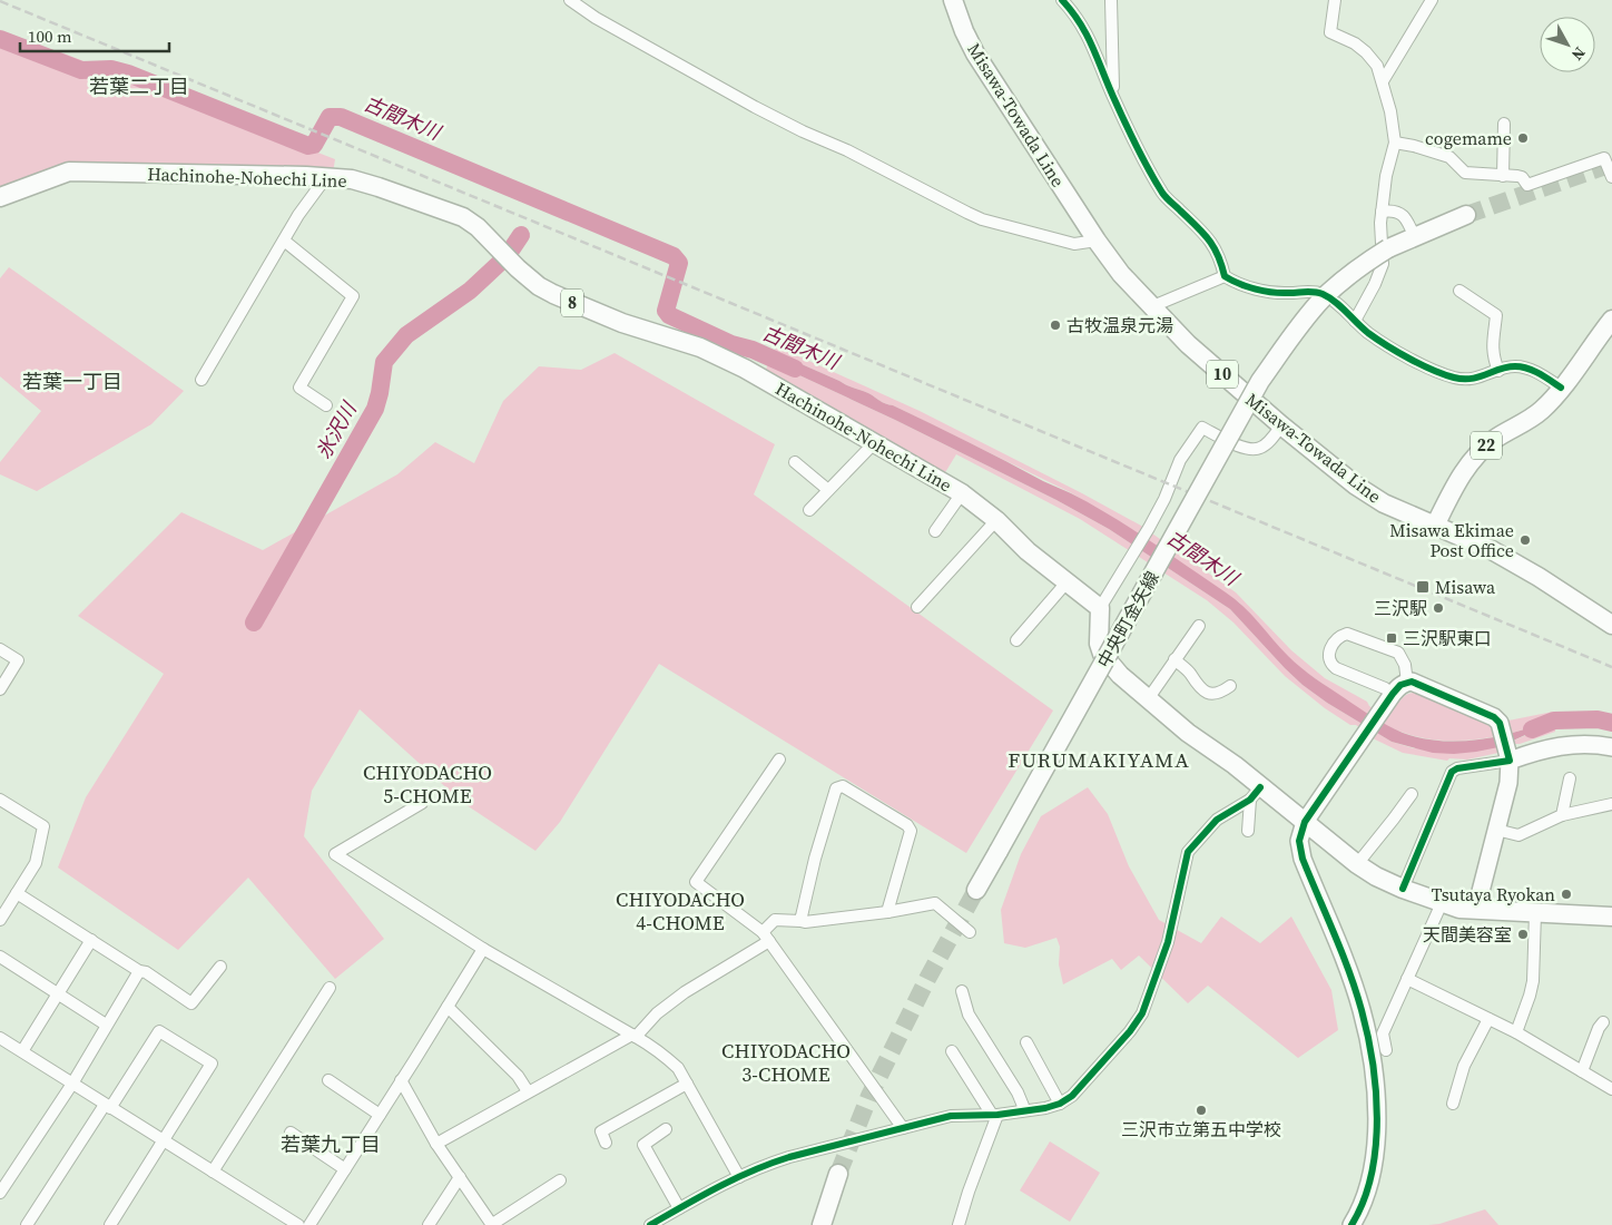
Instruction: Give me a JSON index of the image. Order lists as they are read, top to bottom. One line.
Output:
{"streets":{"main road":["Misawa-Towada Line","Hachinohe-Nohechi Line","8","10","22","中央町金矢線"]},"crossings":[["Misawa-Towada Line","22"]],"districts":["若葉二丁目","若葉一丁目","FURUMAKIYAMA","CHIYODACHO 5-CHOME","CHIYODACHO 4-CHOME","CHIYODACHO 3-CHOME","若葉九丁目"],"water":["古間木川","氷沢川"],"places":{"other":["cogemame","古牧温泉元湯","Misawa Ekimae Post Office","三沢駅","Tsutaya Ryokan","天間美容室","三沢市立第五中学校"],"transit":["Misawa","三沢駅東口"]},"scale_bar":"100 m","north":"bottom right"}
